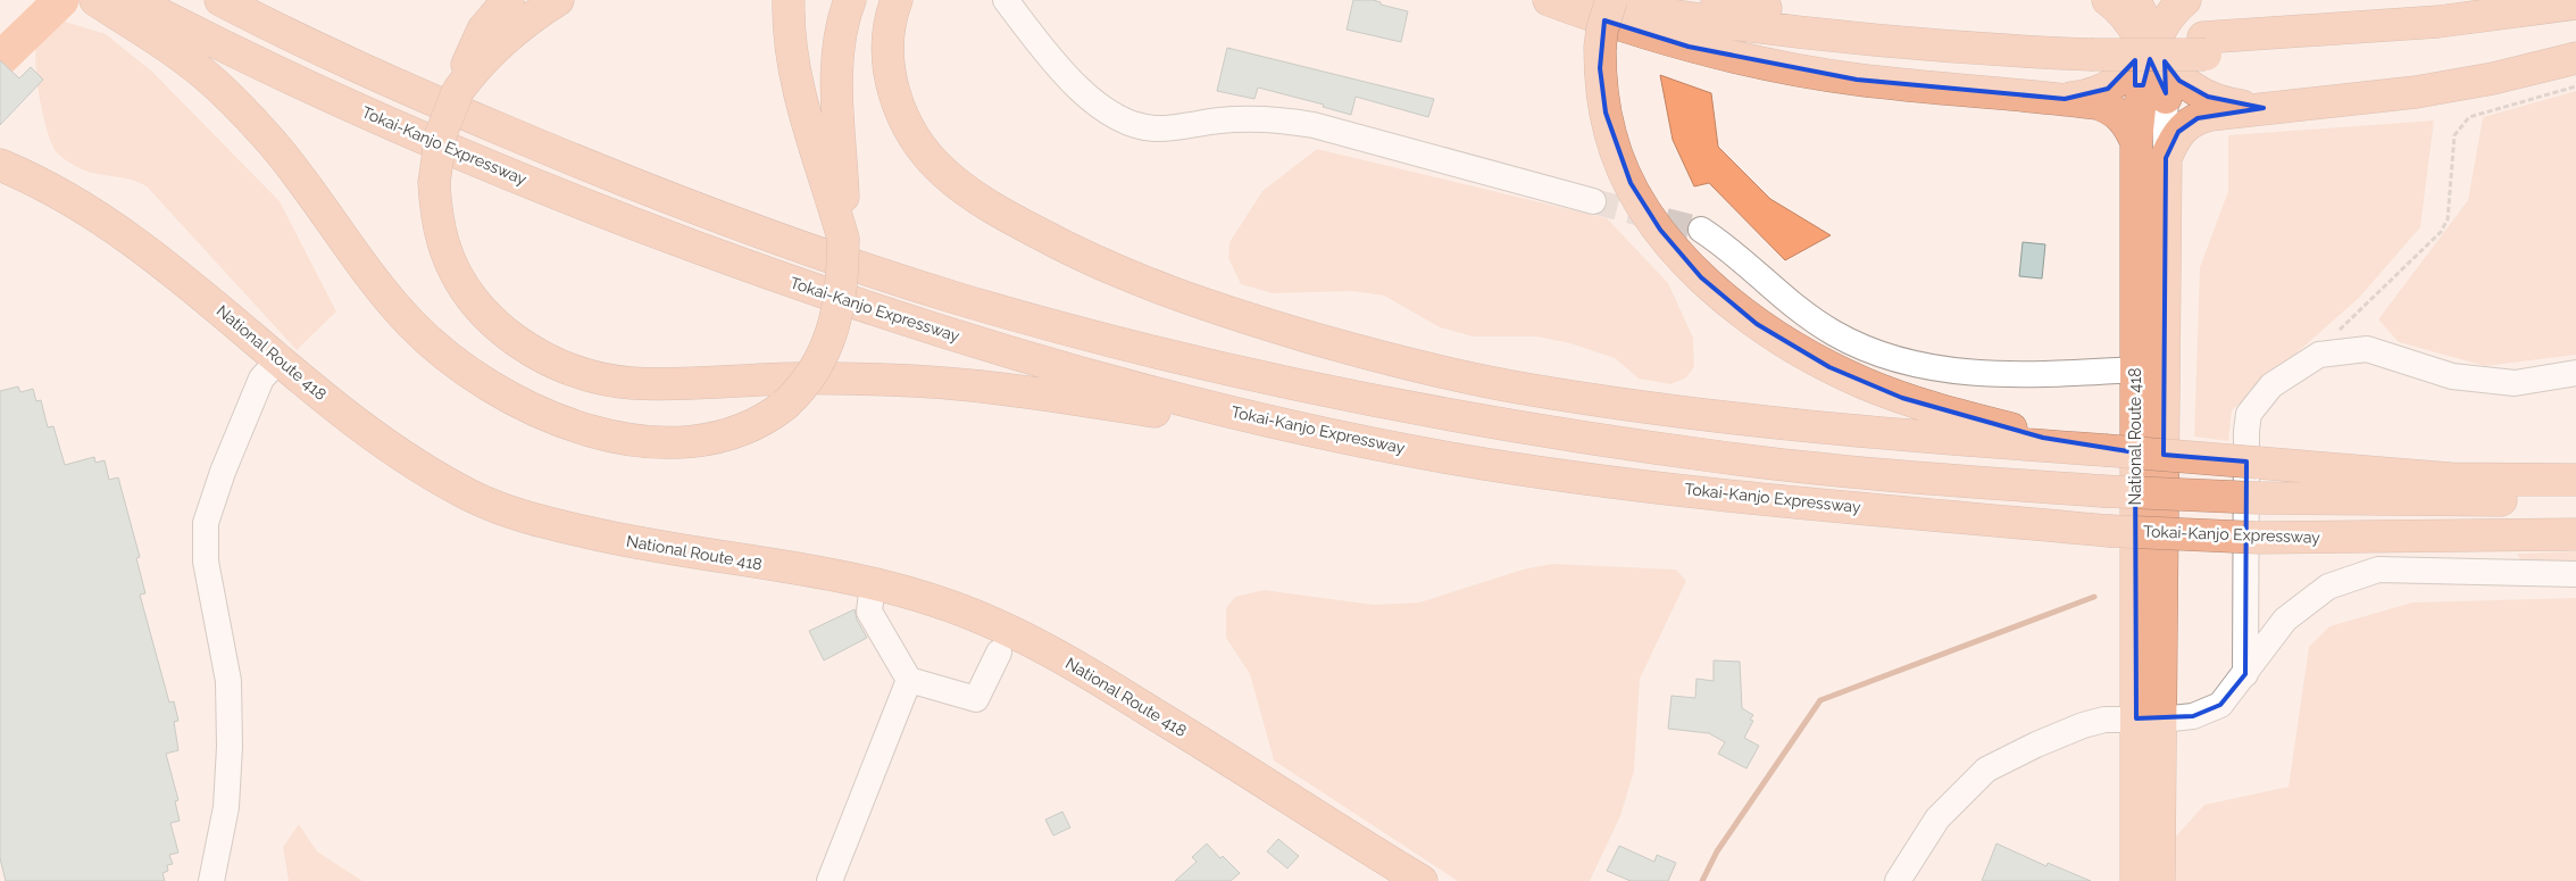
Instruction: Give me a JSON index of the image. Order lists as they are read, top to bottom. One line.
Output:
{"streets":{"highway":["Tokai-Kanjo Expressway","National Route 418"]}}
